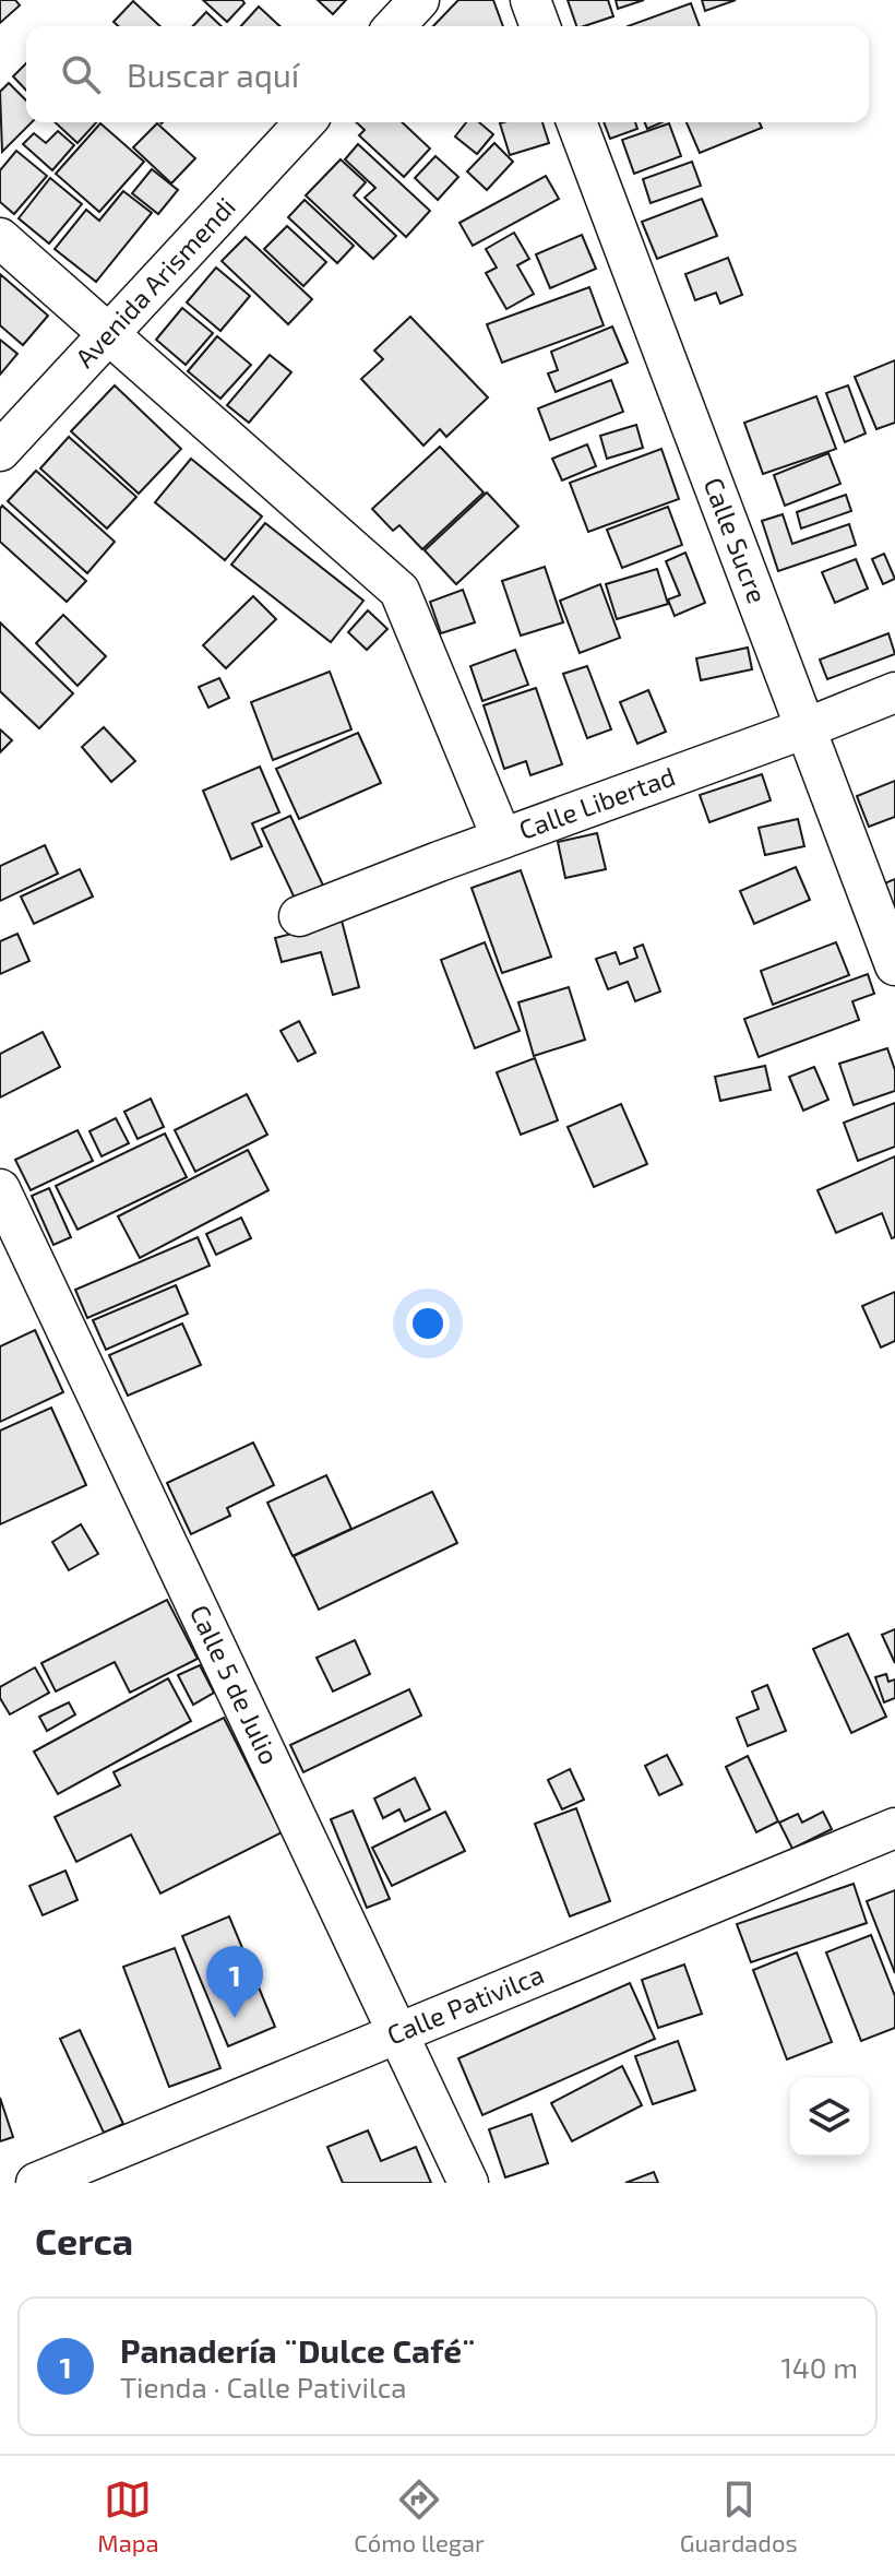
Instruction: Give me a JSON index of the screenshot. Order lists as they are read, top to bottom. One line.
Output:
{"streets":{"street":["Avenida Arismendi","Calle Sucre","Calle Libertad","Calle 5 de Julio","Calle Pativilca"]},"crossings":[["Calle Sucre","Calle Libertad"],["Calle 5 de Julio","Calle Pativilca"]],"page":{"search":"Buscar aquí","pins":"1","heading":"Cerca","list":[{"mark":"1","name":"Panadería ¨Dulce Café¨","note":"Tienda · Calle Pativilca","value":"140 m"}],"nav":["Mapa","Cómo llegar","Guardados"]}}
